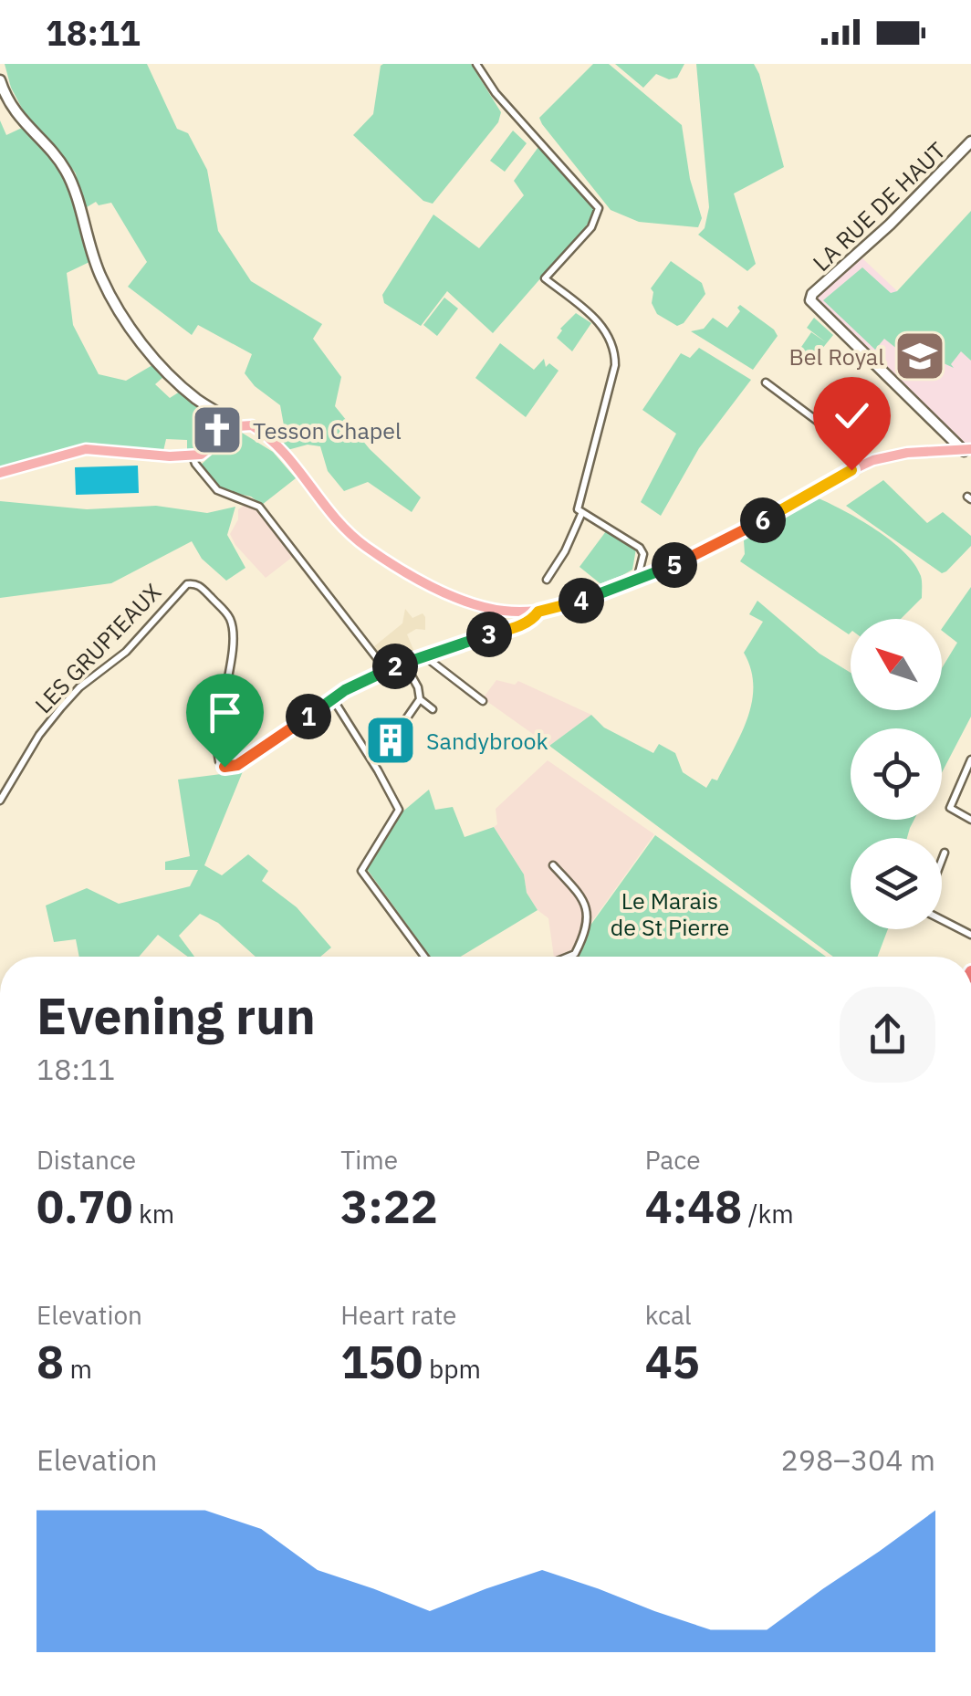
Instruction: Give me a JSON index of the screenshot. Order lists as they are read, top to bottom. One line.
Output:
{"streets":{"main road":["LA RUE DE HAUT"],"street":["LES GRUPIEAUX"]},"parks":["Le Marais de St Pierre"],"places":{"school or university":["Bel Royal"],"church":["Tesson Chapel"],"building":["Sandybrook"]},"north":"top left","page":{"status":"18:11","pins":["6","5","4","3","2","1"],"heading":["Evening run","18:11"],"stats":[["Distance","0.70 km"],["Time","3:22"],["Pace","4:48 /km"],["Elevation","8 m"],["Heart rate","150 bpm"],["kcal","45"]],"chart":["Elevation","298–304 m"]}}
